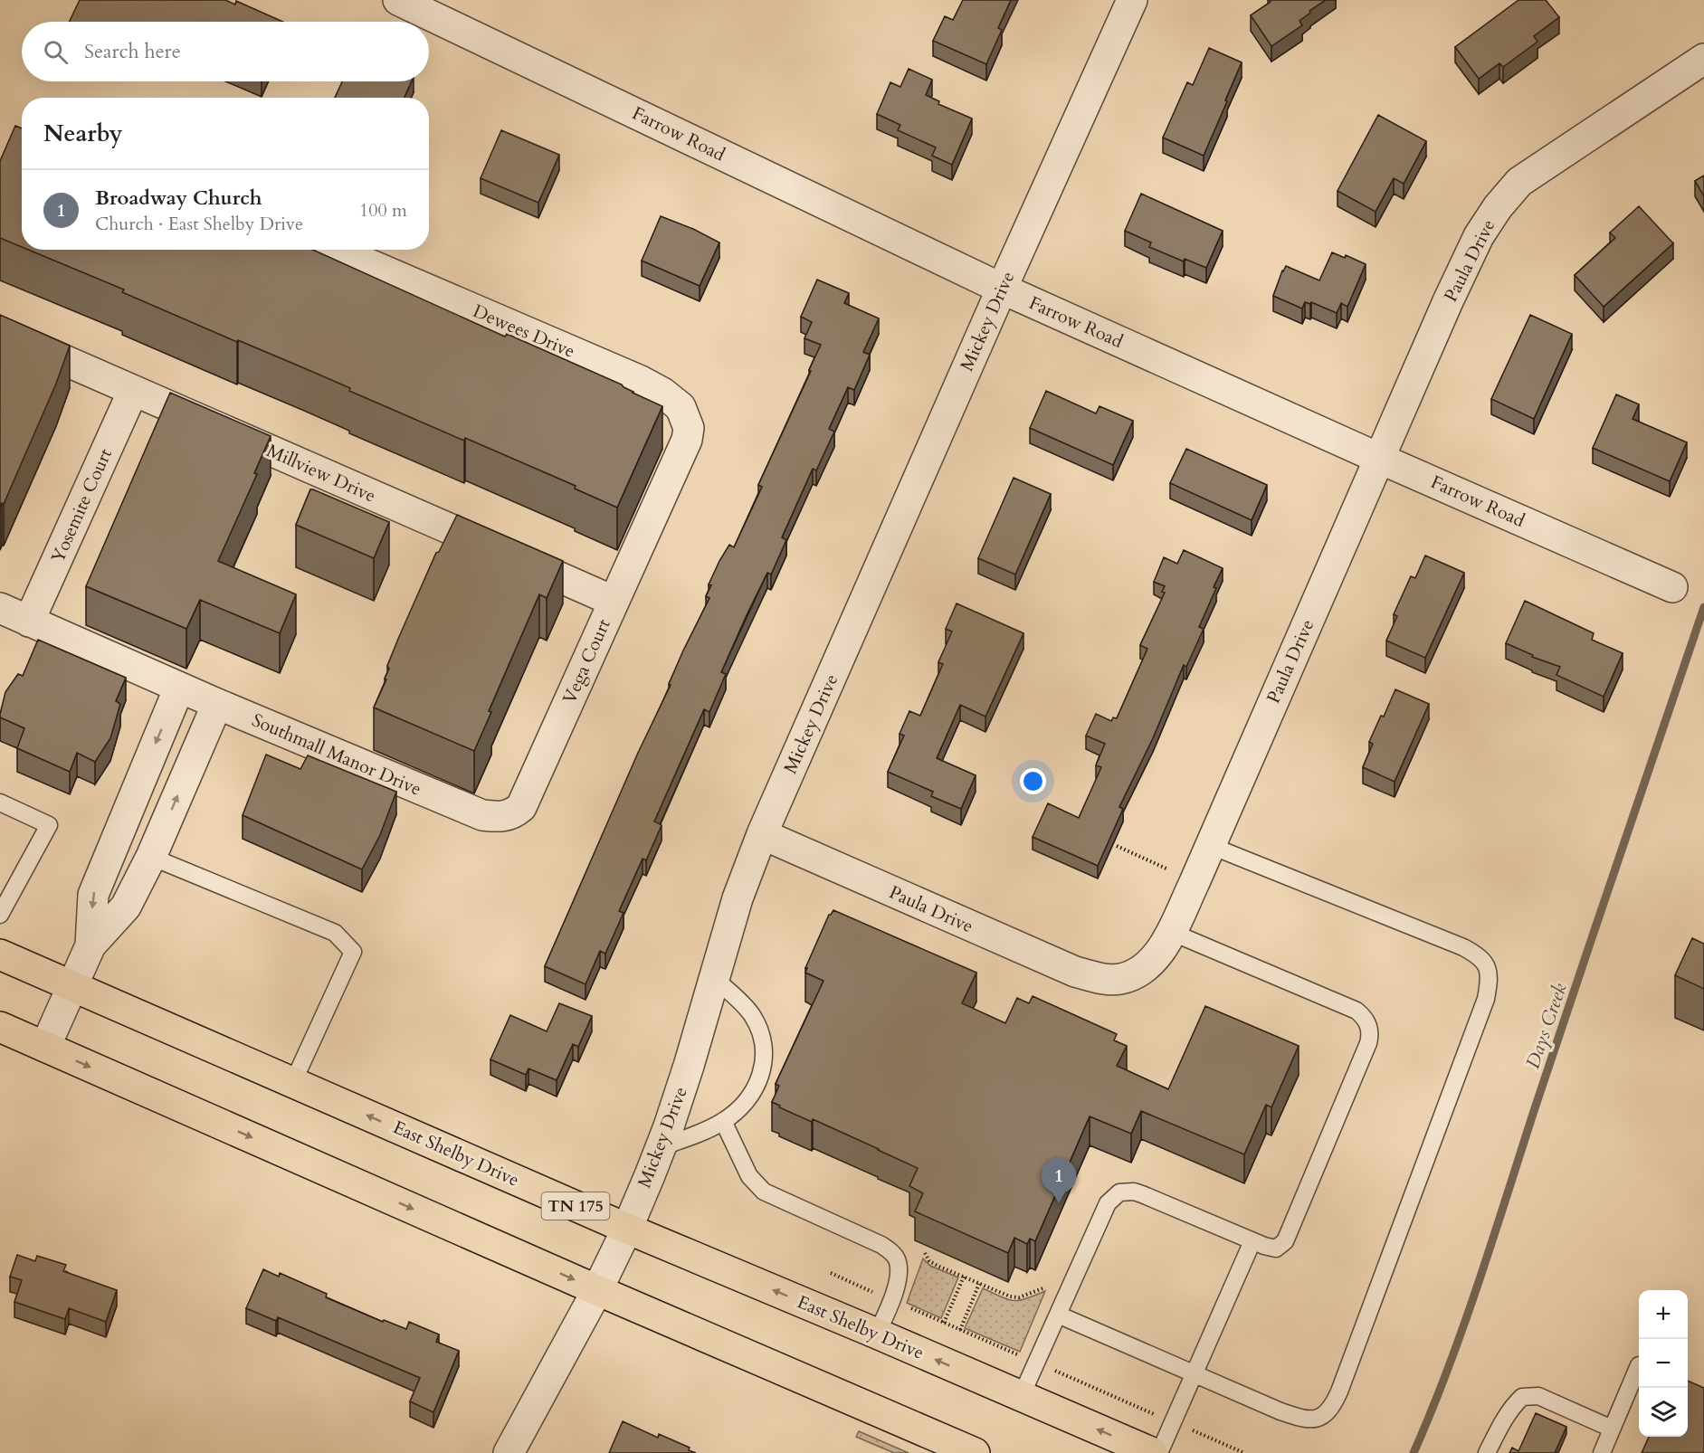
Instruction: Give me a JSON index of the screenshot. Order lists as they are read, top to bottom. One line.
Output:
{"streets":{"main road":["East Shelby Drive","TN 175"],"street":["Farrow Road","Paula Drive","Mickey Drive","Dewees Drive","Millview Drive","Yosemite Court","Vega Court","Southmall Manor Drive"]},"crossings":[["Farrow Road","Paula Drive"],["Farrow Road","Mickey Drive"],["Paula Drive","Mickey Drive"],["Mickey Drive","East Shelby Drive"],["Dewees Drive","Vega Court"],["Millview Drive","Yosemite Court"],["Millview Drive","Vega Court"],["Yosemite Court","Southmall Manor Drive"],["Vega Court","Southmall Manor Drive"]],"water":["Days Creek"],"page":{"search":"Search here","heading":"Nearby","list":[{"mark":"1","name":"Broadway Church","note":"Church · East Shelby Drive","value":"100 m"}],"pins":"1","map_buttons":["+","−"]}}
